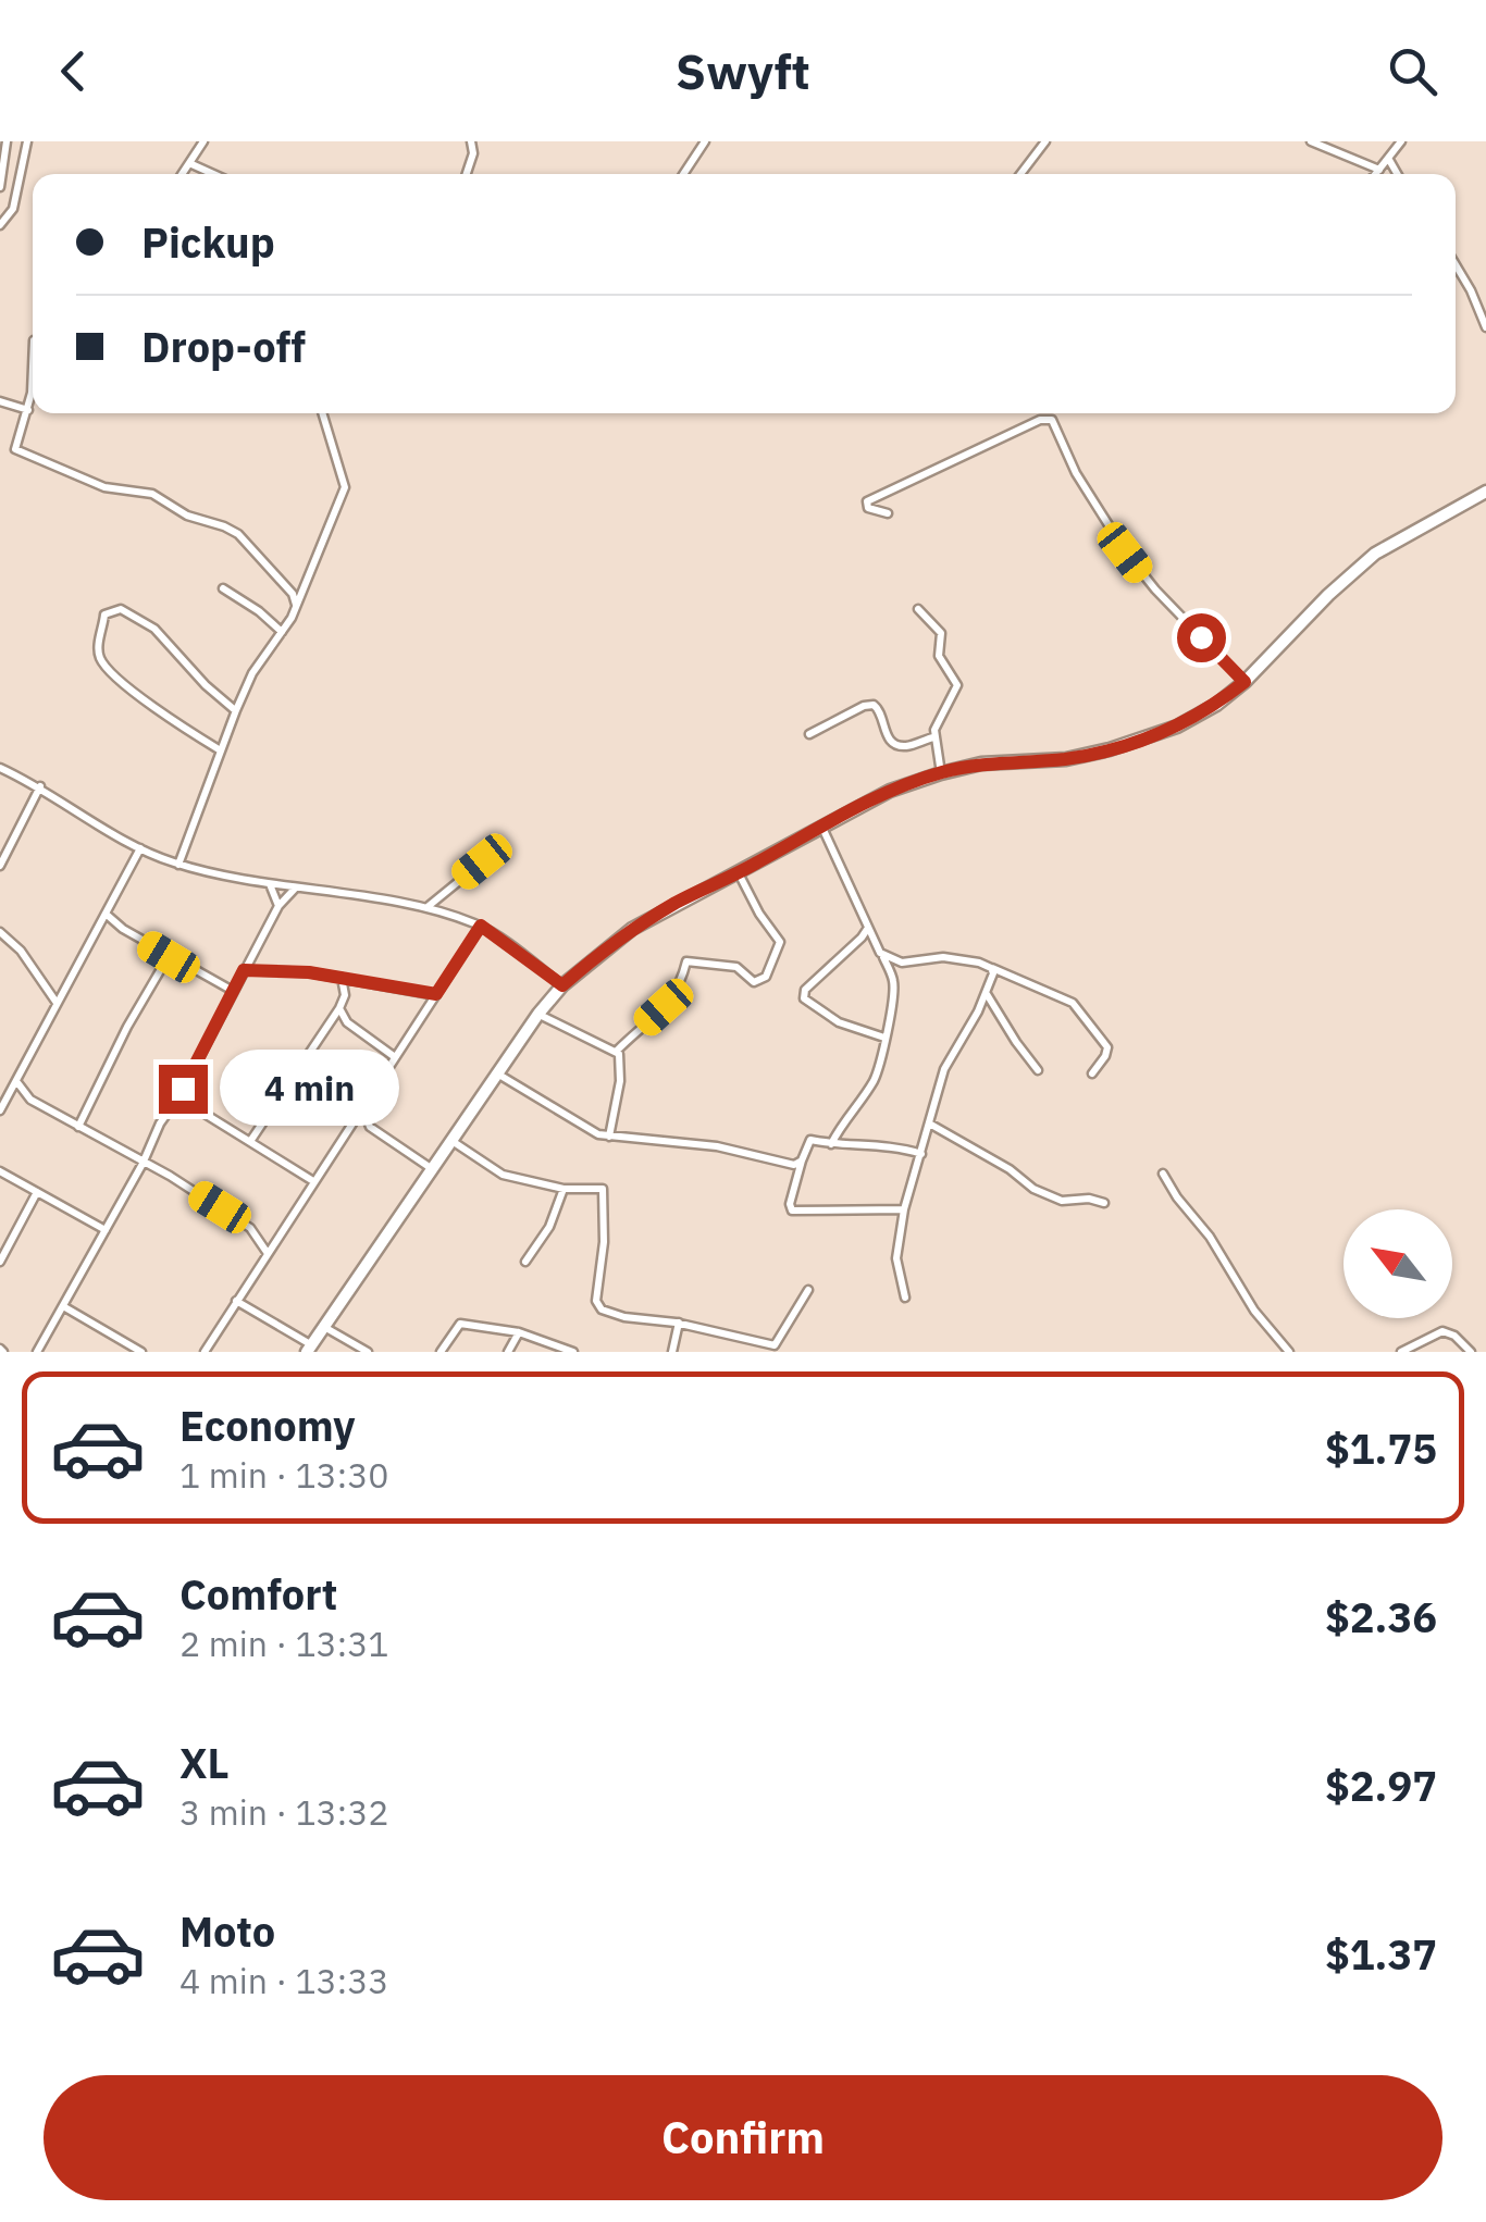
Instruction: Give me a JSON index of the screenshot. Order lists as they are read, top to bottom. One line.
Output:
{"north":"top left","page":{"header":"Swyft","banner":["Pickup","Drop-off"],"bubble":"4 min","list":[{"name":"Economy","note":"1 min · 13:30","value":"$1.75"},{"name":"Comfort","note":"2 min · 13:31","value":"$2.36"},{"name":"XL","note":"3 min · 13:32","value":"$2.97"},{"name":"Moto","note":"4 min · 13:33","value":"$1.37"}],"buttons":"Confirm"}}
